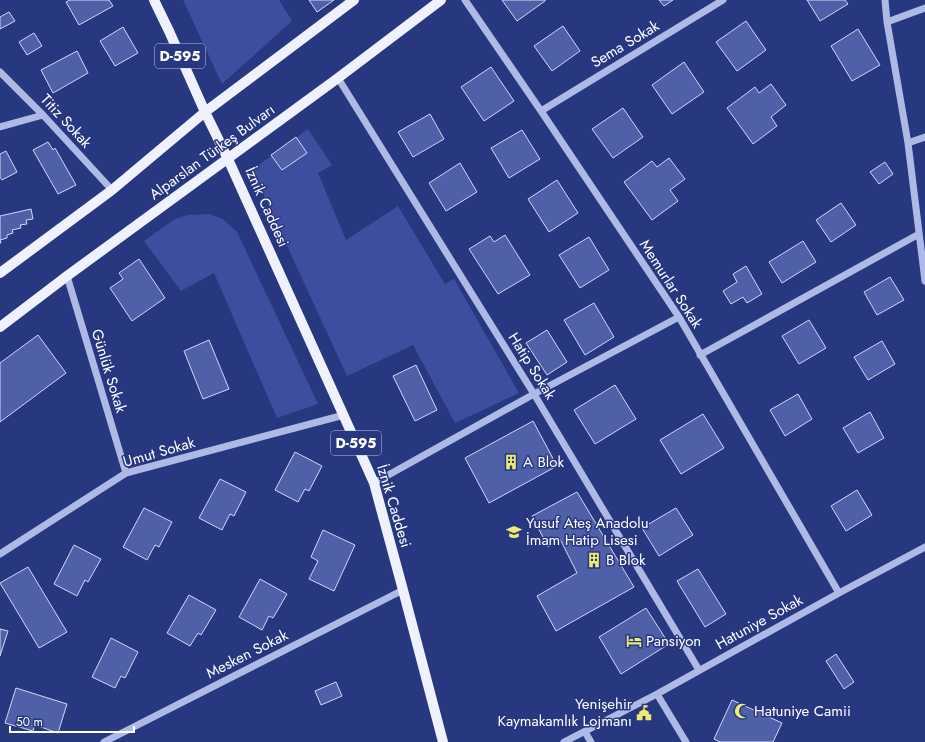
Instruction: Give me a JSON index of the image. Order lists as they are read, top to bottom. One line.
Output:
{"streets":{"main road":["D-595","Alparslan Türkeş Bulvarı","İznik Caddesi"],"street":["Sema Sokak","Titiz Sokak","Memurlar Sokak","Hatip Sokak","Günlük Sokak","Umut Sokak","Hatuniye Sokak","Mesken Sokak"]},"crossings":[["Sema Sokak","Memurlar Sokak"],["D-595","Alparslan Türkeş Bulvarı"],["D-595","İznik Caddesi"],["Titiz Sokak","Alparslan Türkeş Bulvarı"],["Alparslan Türkeş Bulvarı","İznik Caddesi"],["Alparslan Türkeş Bulvarı","Hatip Sokak"],["Alparslan Türkeş Bulvarı","Günlük Sokak"],["İznik Caddesi","Umut Sokak"],["İznik Caddesi","Mesken Sokak"],["Memurlar Sokak","Hatuniye Sokak"],["Hatip Sokak","Hatuniye Sokak"],["Günlük Sokak","Umut Sokak"]],"places":{"building":["A Blok","B Blok"],"school or university":["Yusuf Ateş Anadolu İmam Hatip Lisesi"],"hotel":["Pansiyon"],"mosque":["Hatuniye Camii"],"public building":["Yenişehir Kaymakamlık Lojmanı"]},"scale_bar":"50 m"}
